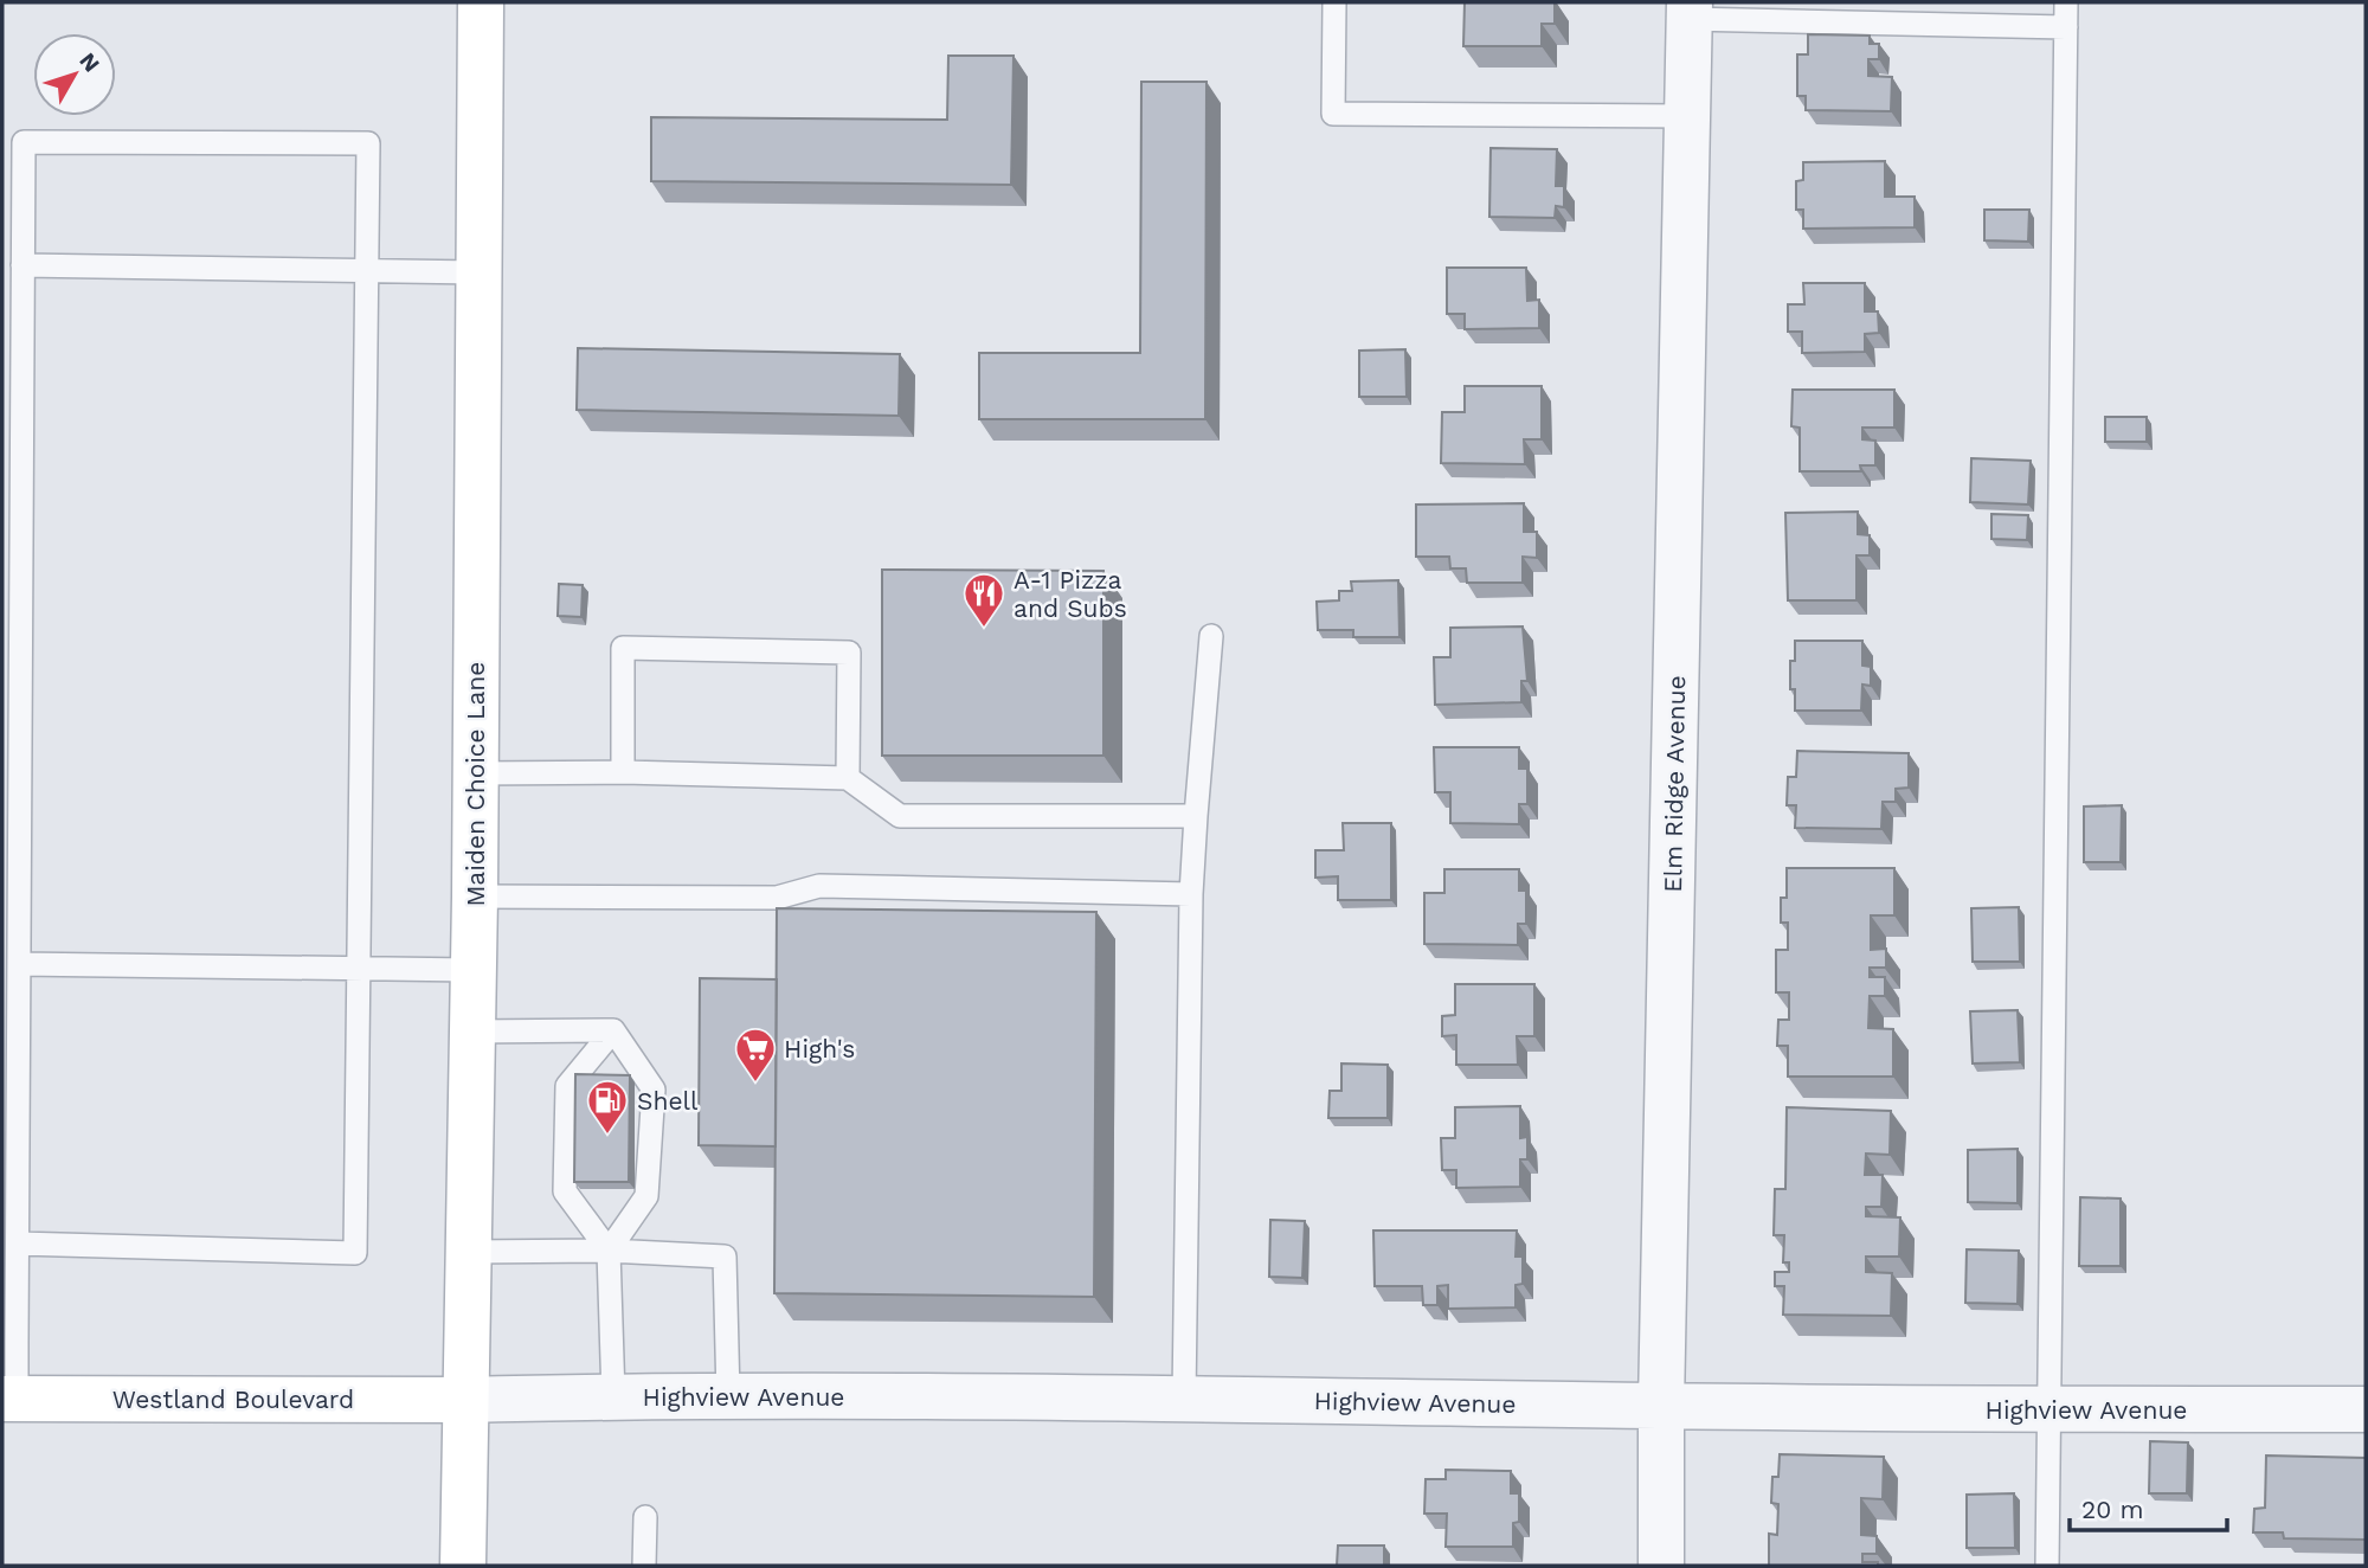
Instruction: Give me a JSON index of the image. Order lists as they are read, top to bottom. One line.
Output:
{"streets":{"street":["Maiden Choice Lane","Elm Ridge Avenue","Highview Avenue","Westland Boulevard"]},"crossings":[["Maiden Choice Lane","Highview Avenue"],["Maiden Choice Lane","Westland Boulevard"],["Elm Ridge Avenue","Highview Avenue"],["Highview Avenue","Westland Boulevard"]],"places":{"restaurant":["A-1 Pizza and Subs"],"supermarket":["High's"],"fuel station":["Shell"]},"scale_bar":"20 m","north":"top right"}
